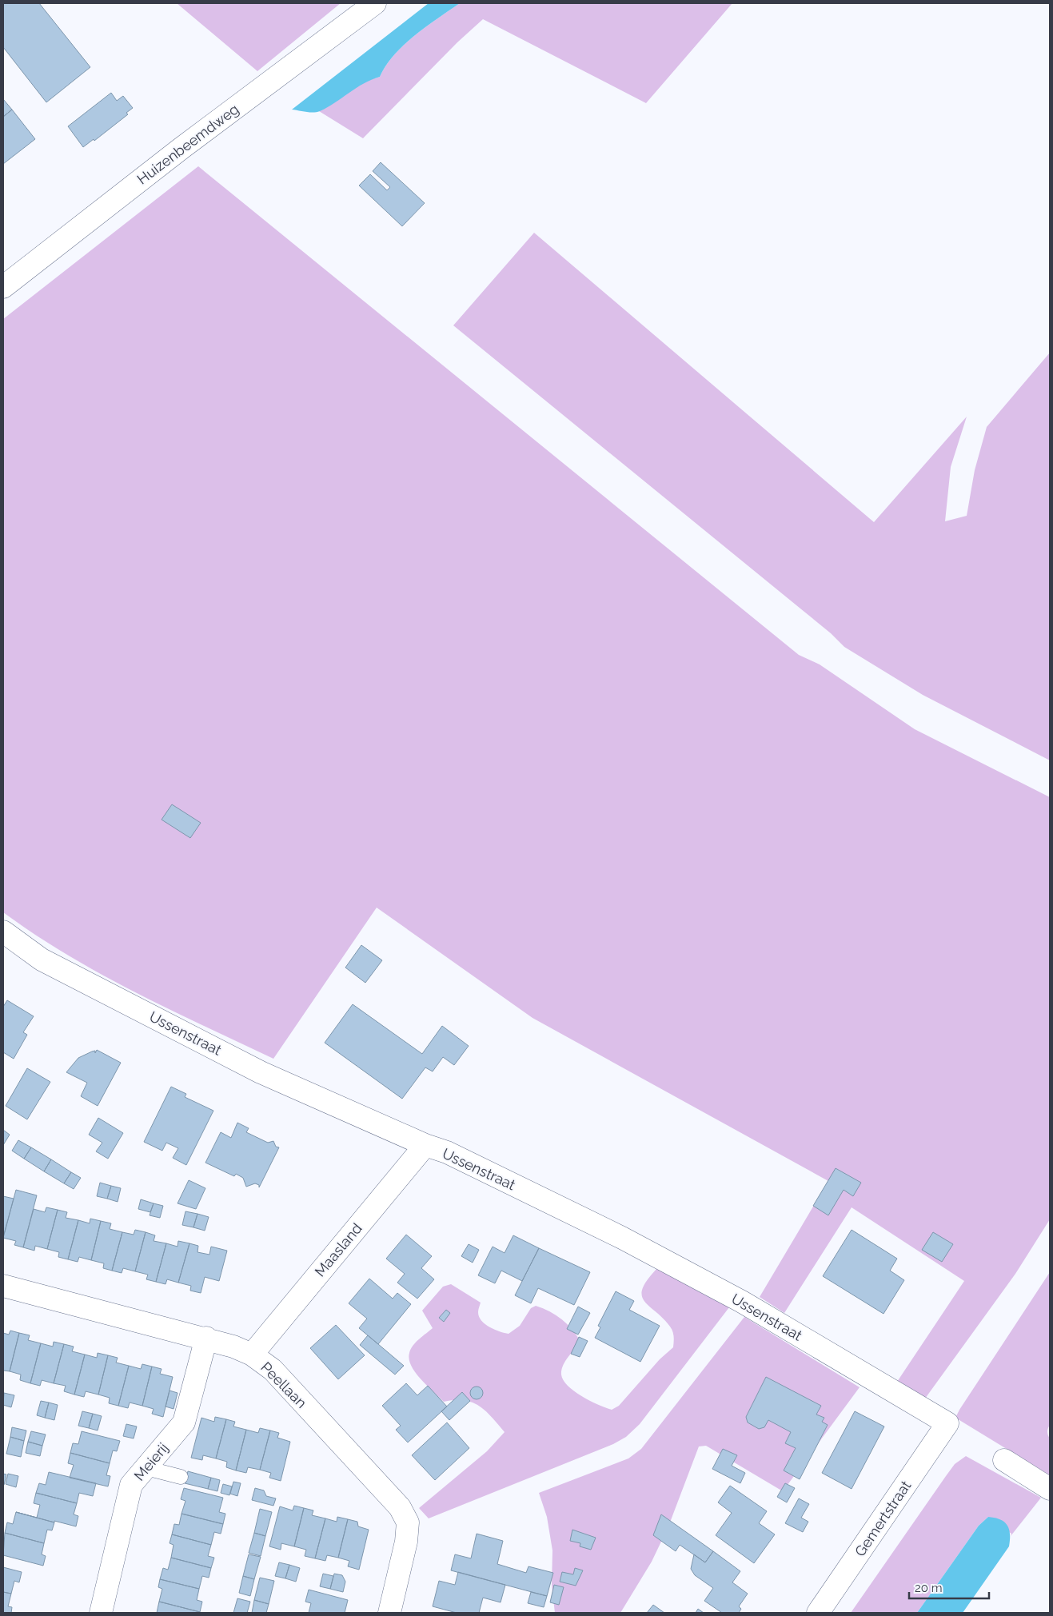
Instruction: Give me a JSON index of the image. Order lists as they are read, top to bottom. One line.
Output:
{"streets":{"street":["Huizenbeemdweg","Ussenstraat","Maasland","Peellaan","Meierij","Gemertstraat"]},"crossings":[["Ussenstraat","Maasland"],["Ussenstraat","Gemertstraat"],["Maasland","Peellaan"],["Peellaan","Meierij"]],"scale_bar":"20 m"}
